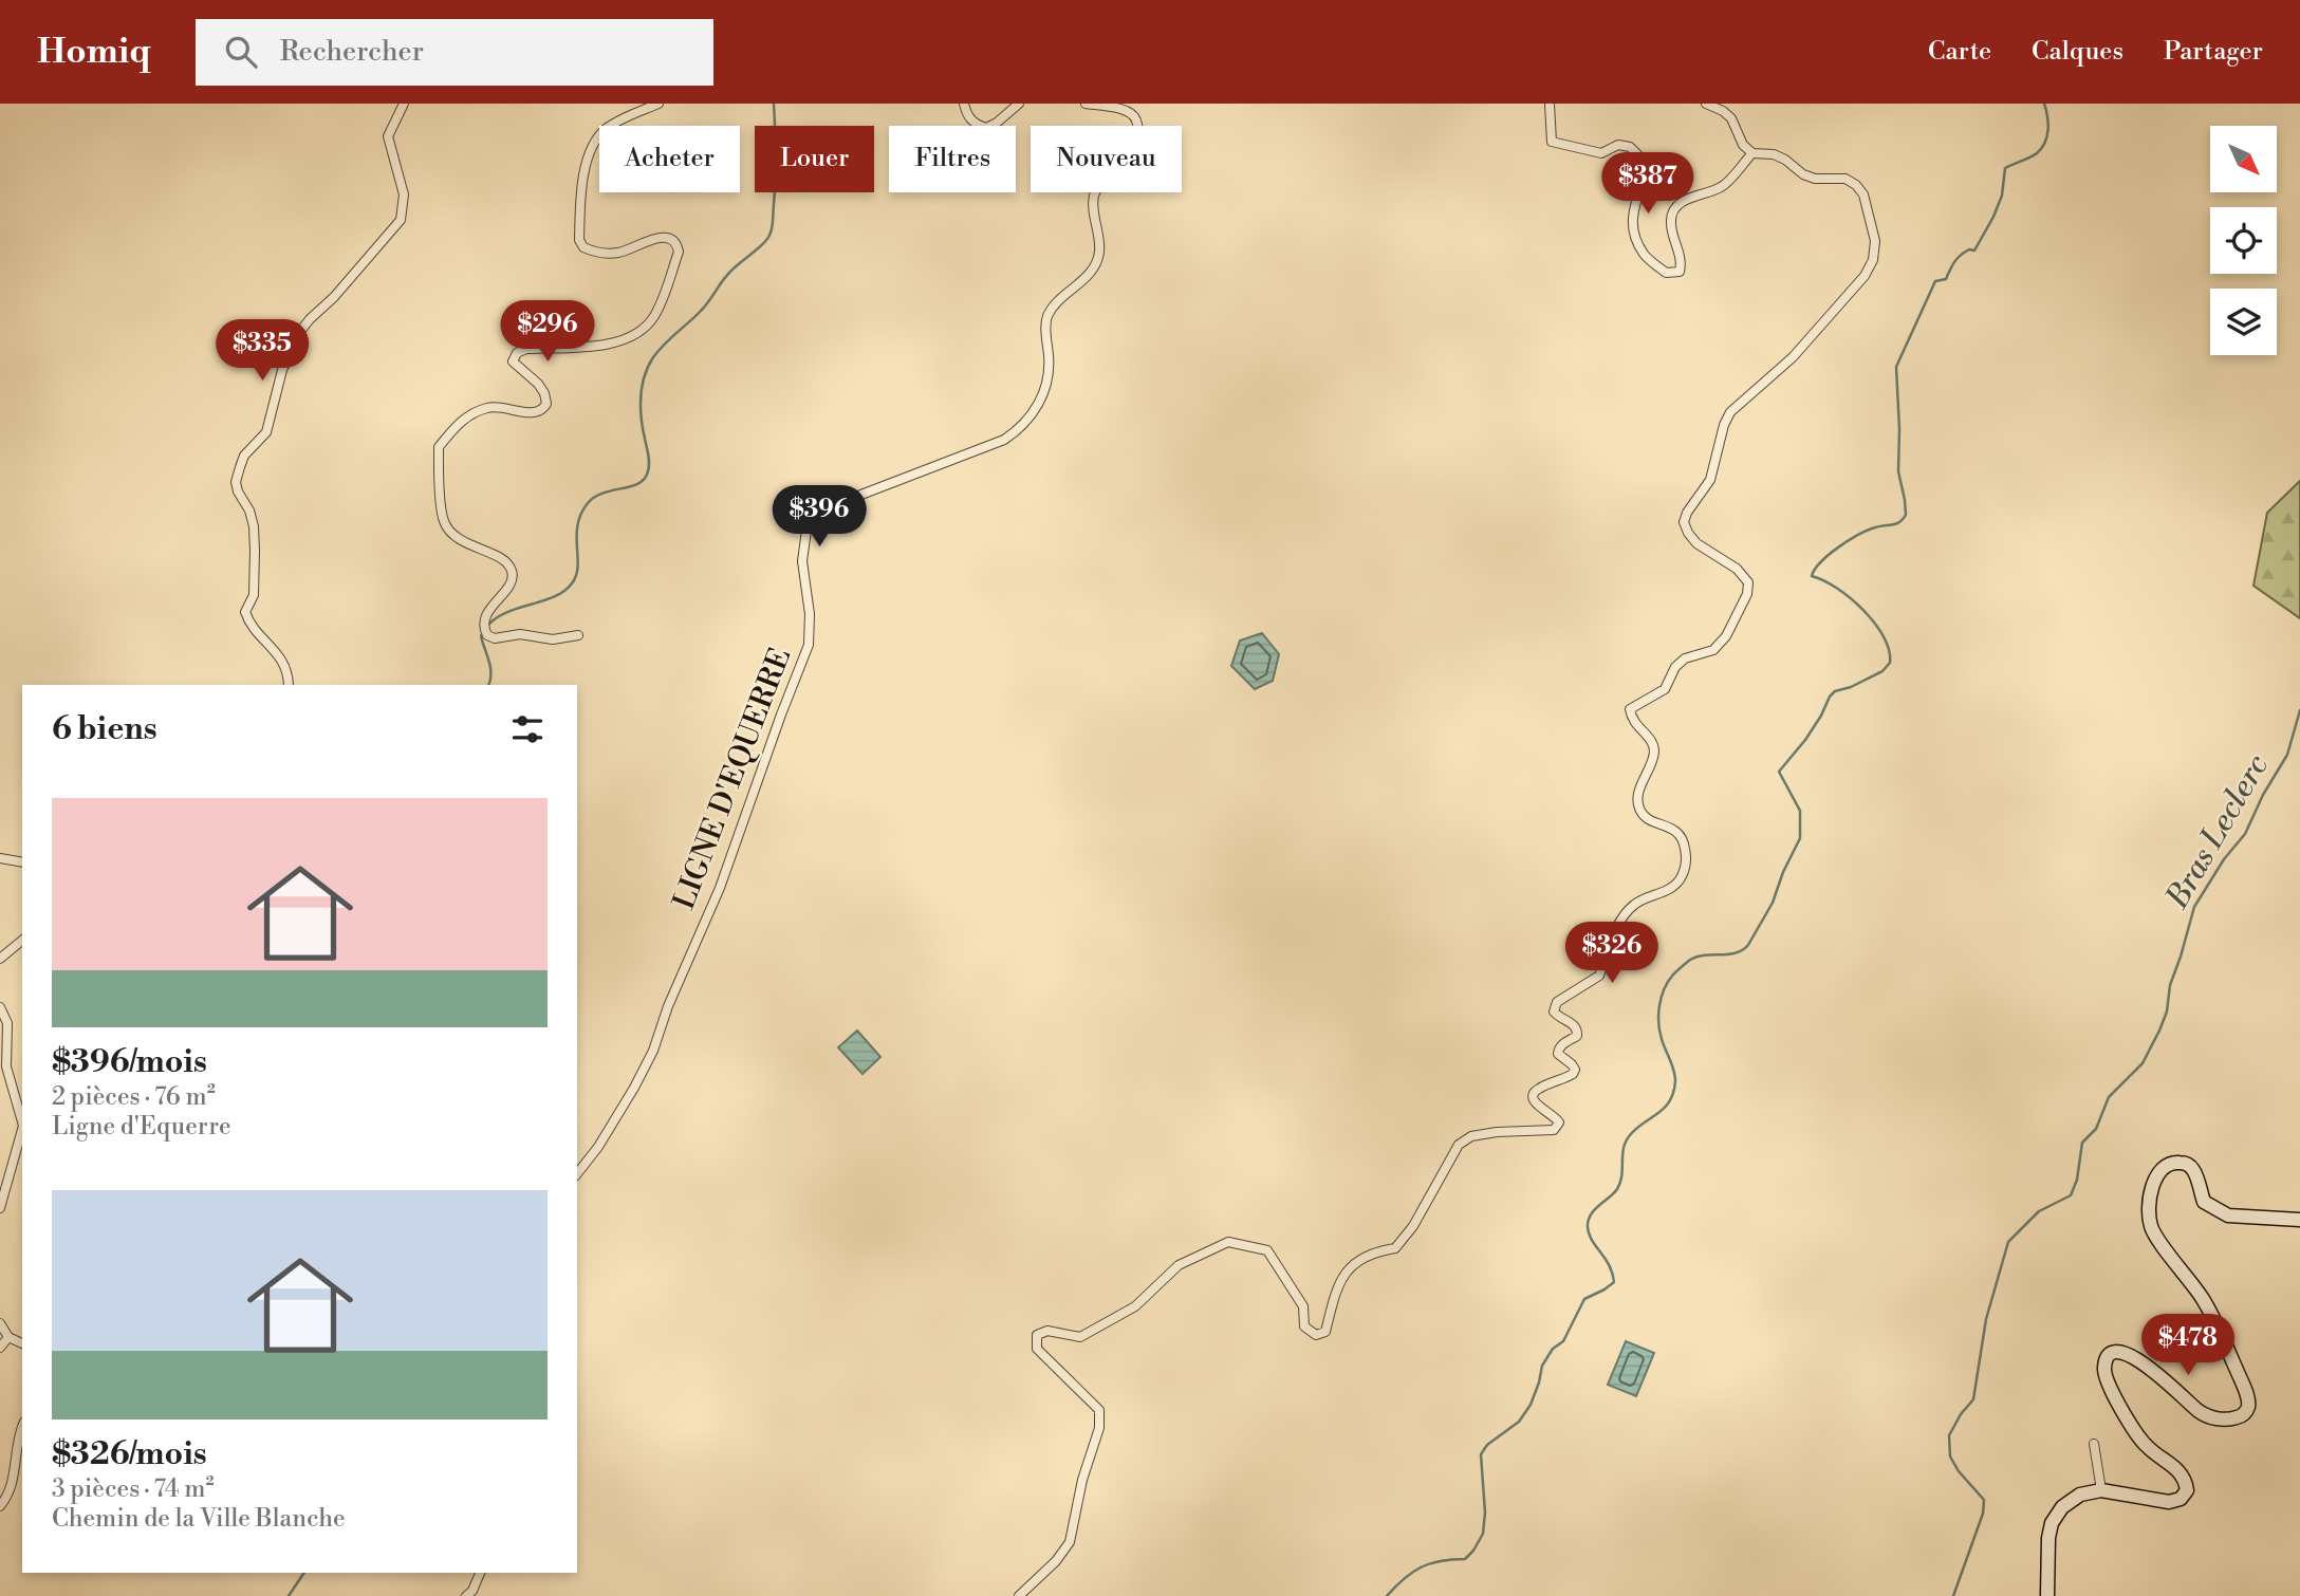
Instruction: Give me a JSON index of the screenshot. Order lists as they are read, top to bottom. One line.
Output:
{"streets":{"street":["LIGNE D'EQUERRE"]},"water":["Bras Leclerc"],"north":"bottom right","page":{"header":"Homiq","search":"Rechercher","nav":["Carte","Calques","Partager"],"chip":["Acheter","Louer","Filtres","Nouveau"],"price":["$387","$296","$335","$396","$326","$478"],"heading":"6 biens","list":[{"name":"$396/mois","note":"2 pièces · 76 m² · Ligne d'Equerre"},{"name":"$326/mois","note":"3 pièces · 74 m² · Chemin de la Ville Blanche"}]}}
